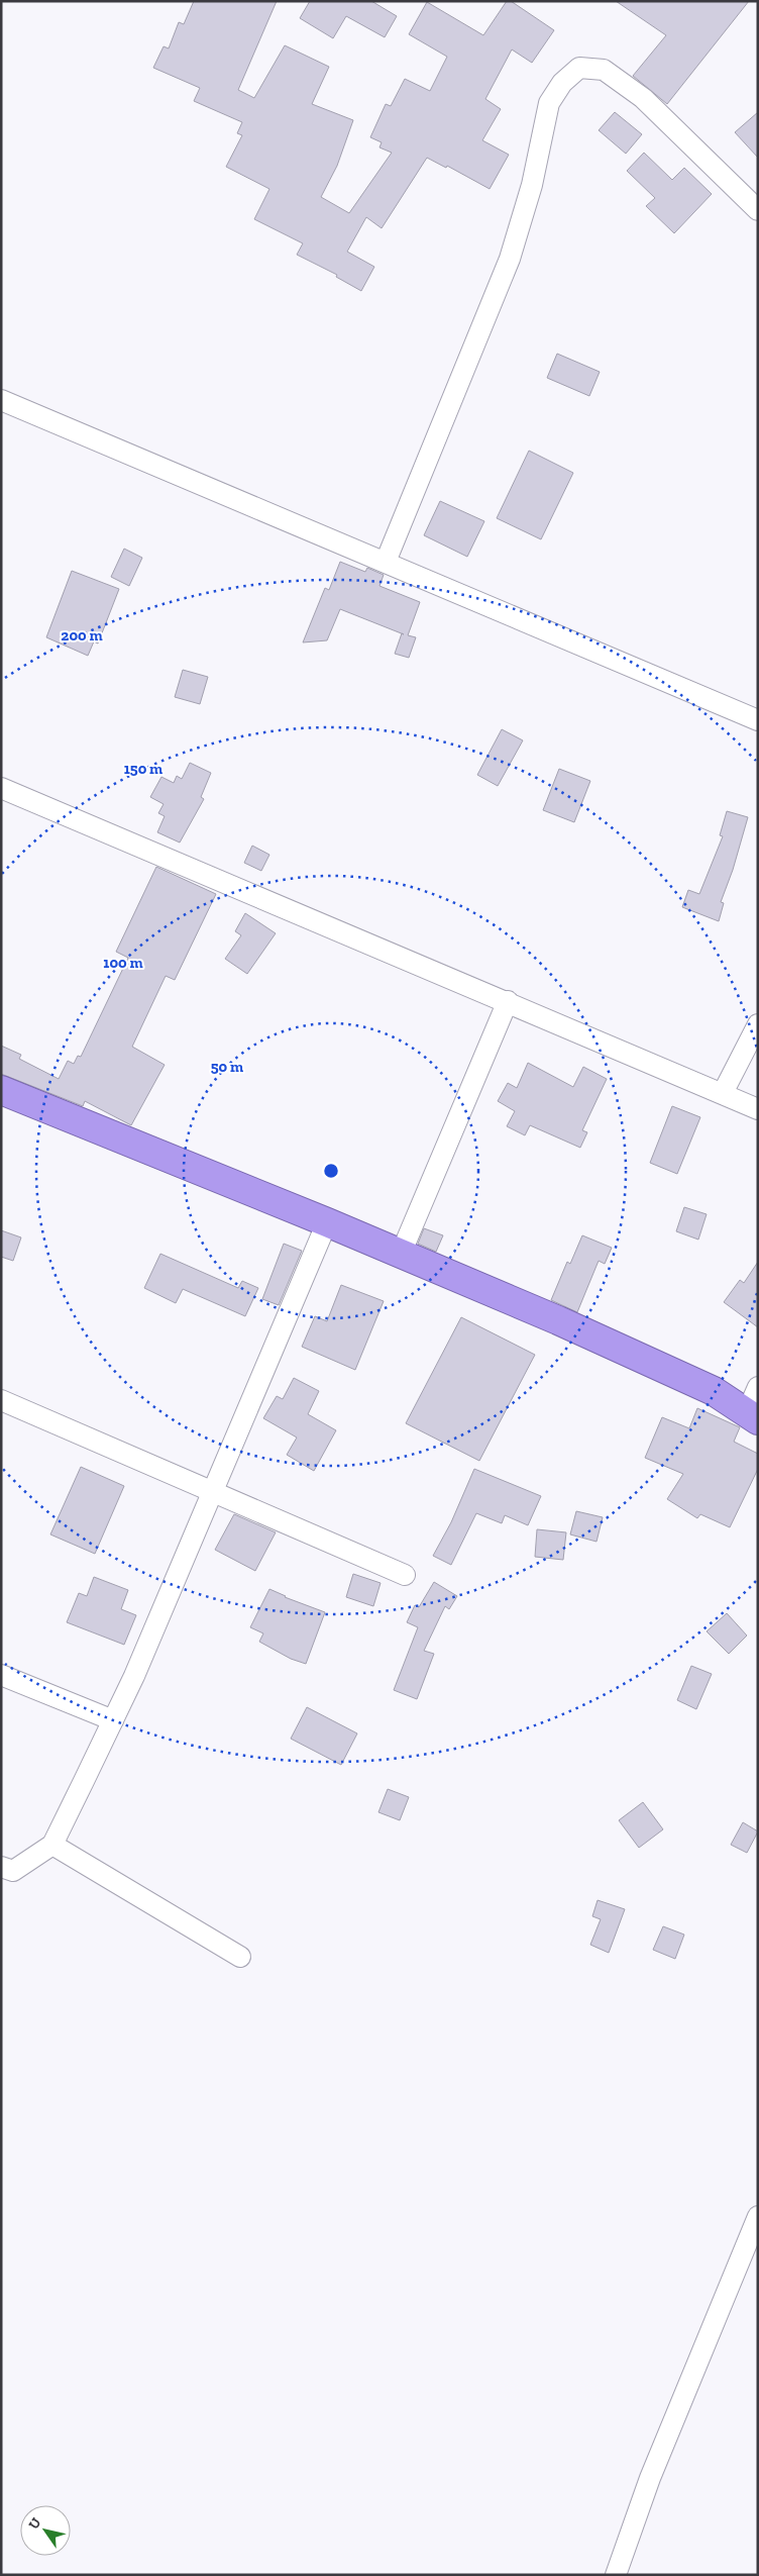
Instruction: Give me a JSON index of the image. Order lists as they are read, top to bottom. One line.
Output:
{"north":"top left","rings":["200 m","150 m","100 m","50 m"]}
